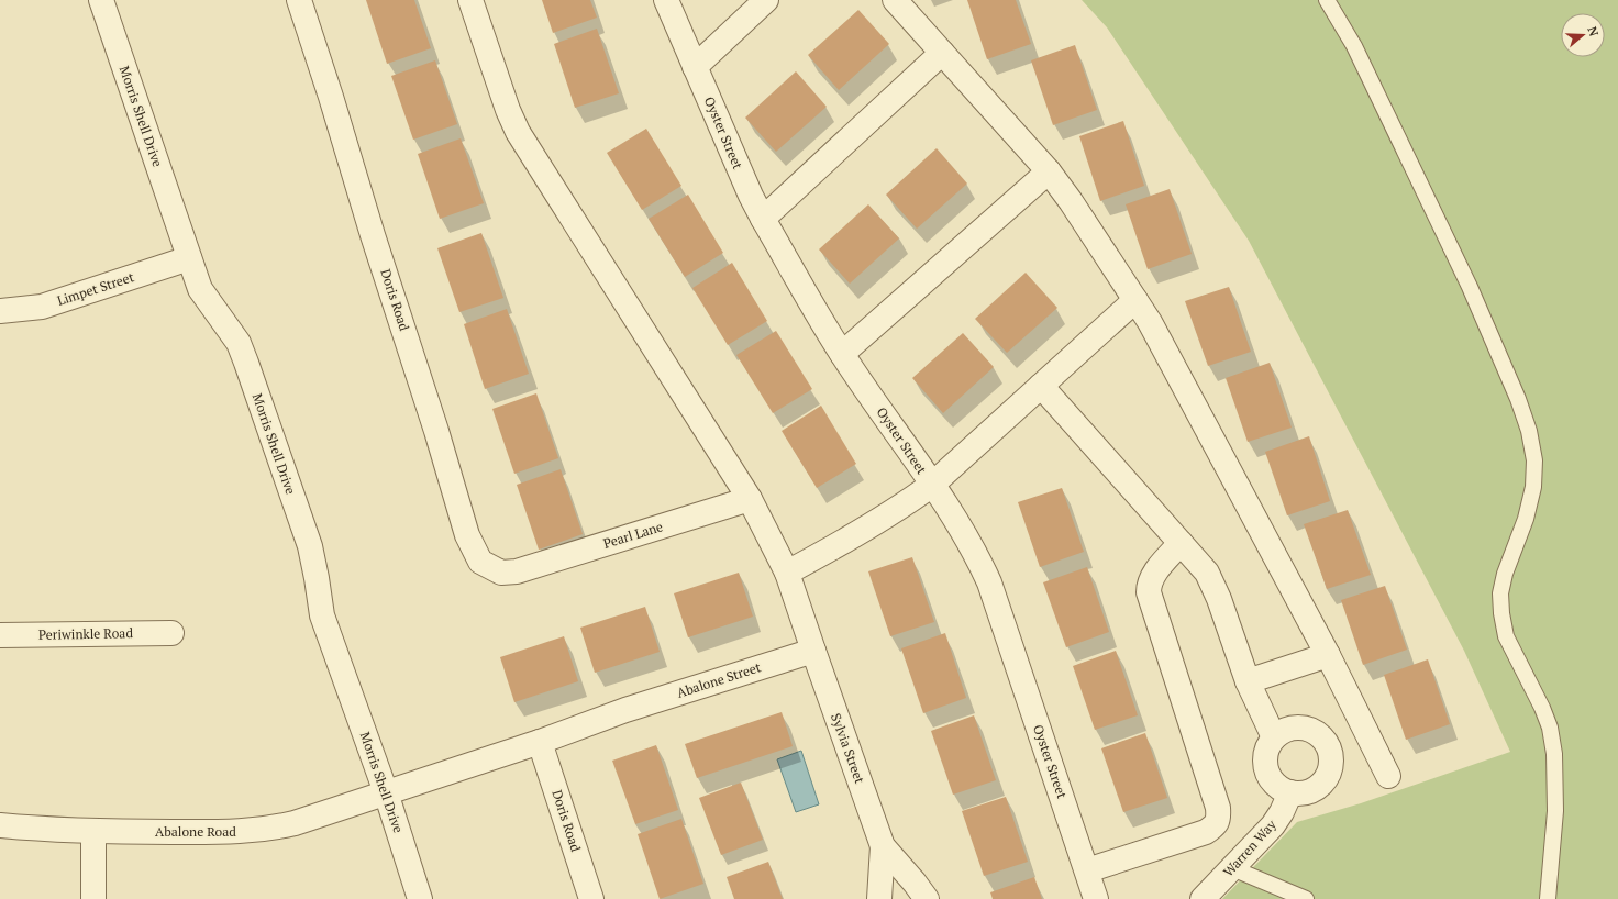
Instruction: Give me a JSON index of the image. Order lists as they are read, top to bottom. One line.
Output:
{"streets":{"street":["Morris Shell Drive","Oyster Street","Limpet Street","Doris Road","Pearl Lane","Periwinkle Road","Abalone Street","Sylvia Street","Abalone Road","Warren Way"]},"crossings":[["Morris Shell Drive","Limpet Street"],["Morris Shell Drive","Abalone Street"],["Morris Shell Drive","Abalone Road"],["Doris Road","Pearl Lane"],["Doris Road","Abalone Street"],["Abalone Street","Sylvia Street"],["Abalone Street","Abalone Road"]],"north":"right"}
